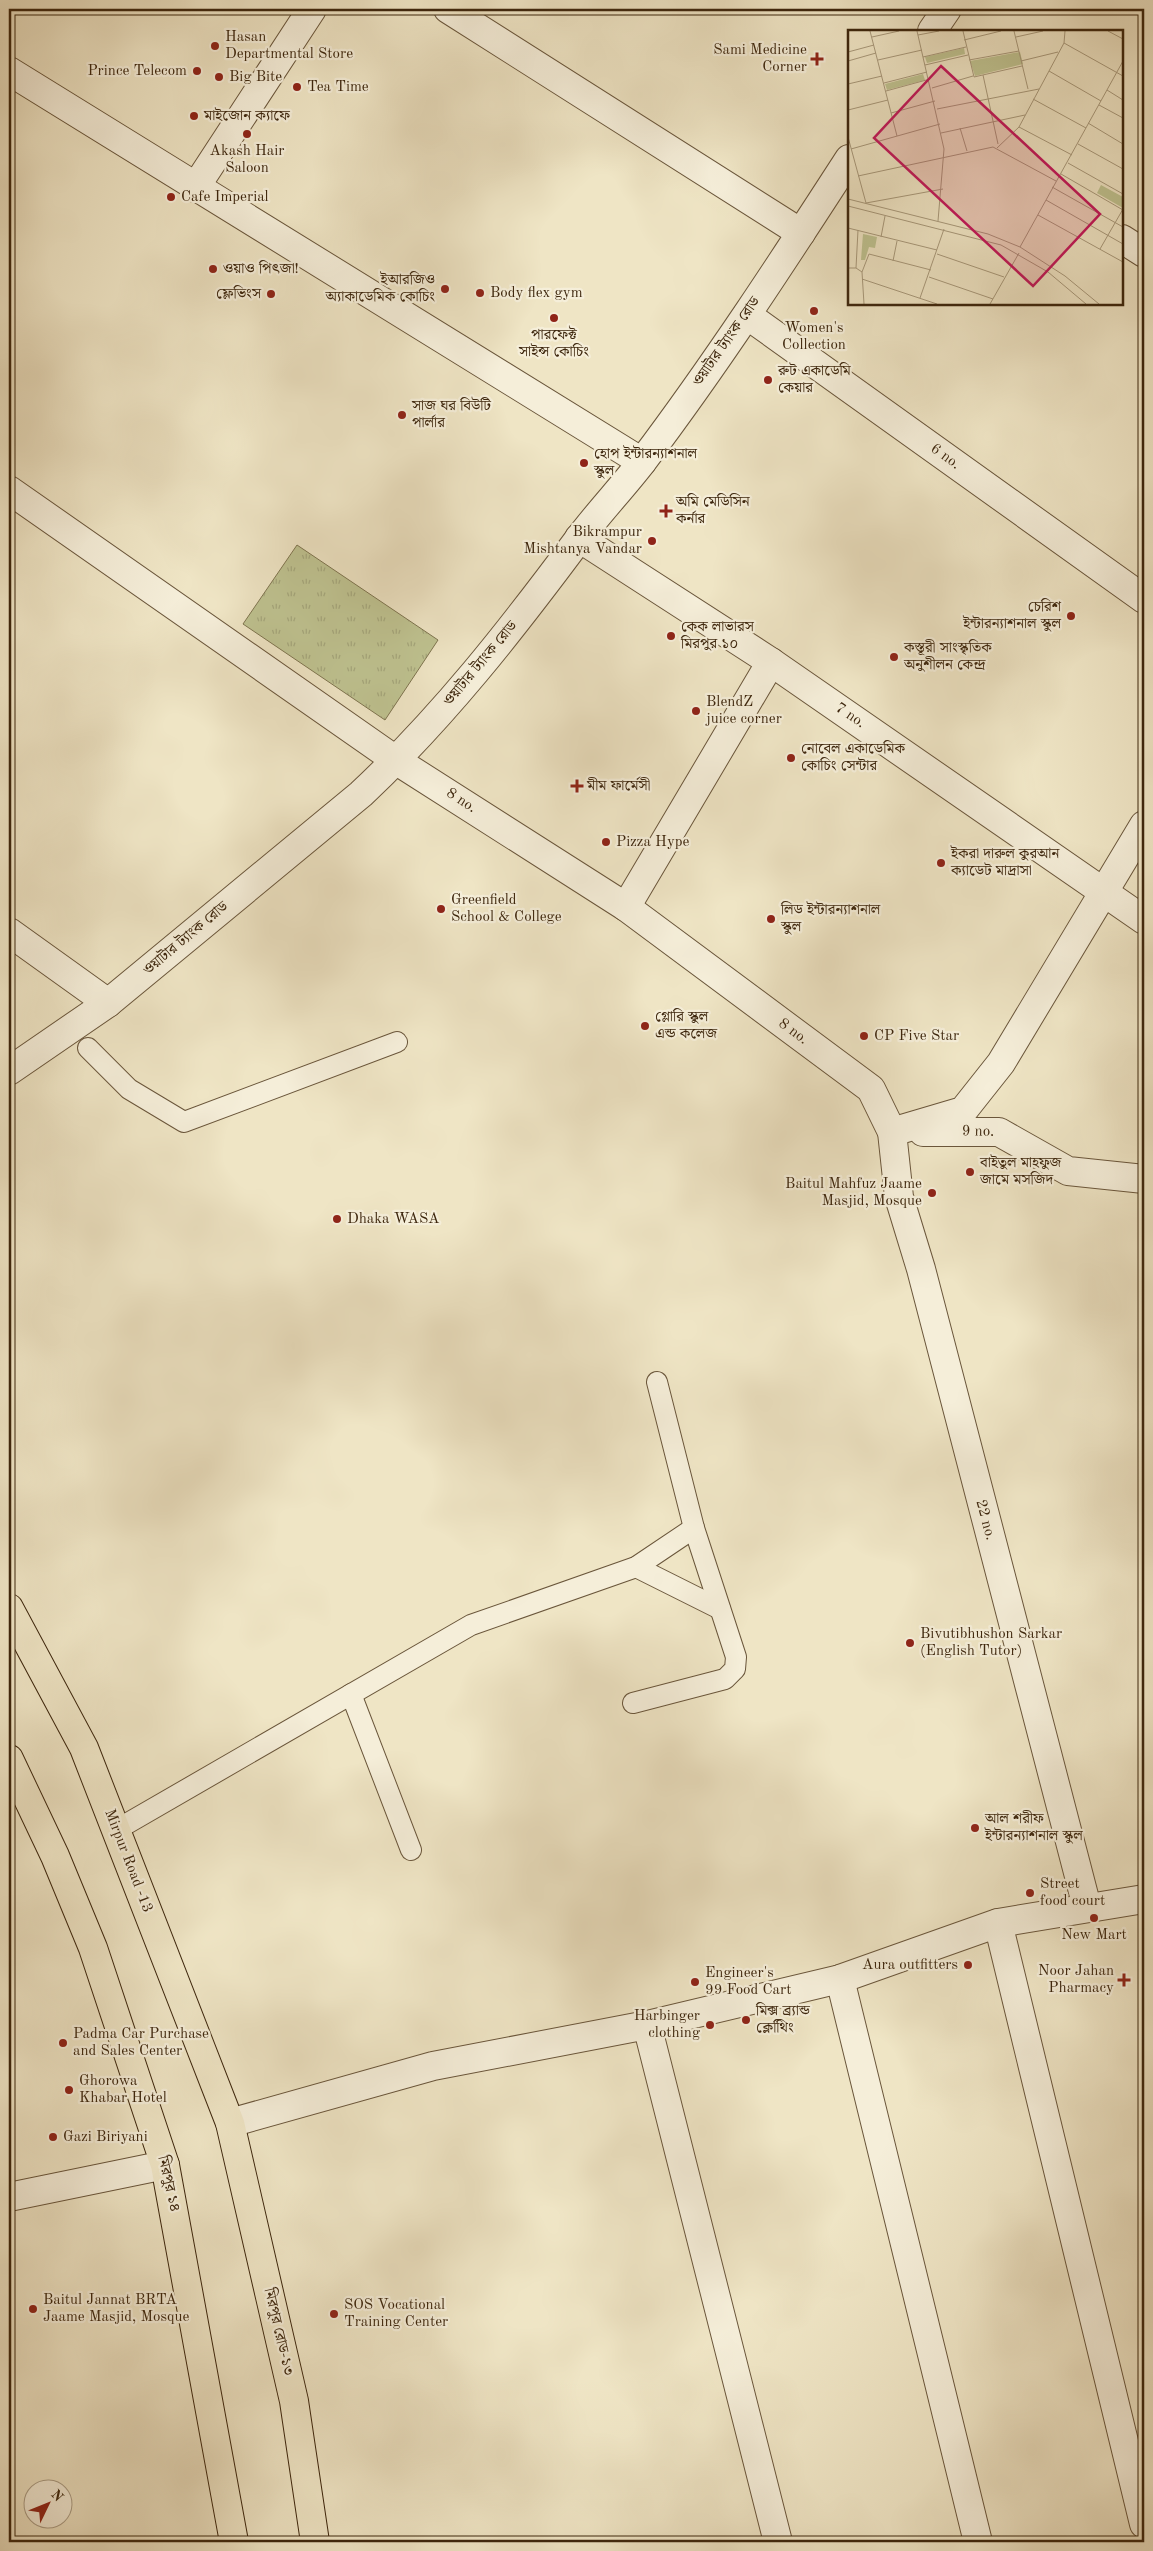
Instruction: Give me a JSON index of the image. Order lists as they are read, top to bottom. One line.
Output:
{"streets":{"main road":["Mirpur Road -13","মিরপুর ১৪","মিরপুর রোড-১৩"],"street":["ওয়াটার ট্যাংক রোড","6 no.","7 no.","8 no.","9 no.","22 no."]},"crossings":[["ওয়াটার ট্যাংক রোড","6 no."],["ওয়াটার ট্যাংক রোড","7 no."],["ওয়াটার ট্যাংক রোড","8 no."],["8 no.","9 no."],["8 no.","22 no."],["9 no.","22 no."],["Mirpur Road -13","মিরপুর রোড-১৩"]],"places":{"other":["Hasan Departmental Store","Prince Telecom","Big Bite","Tea Time","মাইজোন ক্যাফে","Akash Hair Saloon","Cafe Imperial","ওয়াও পিৎজা!","ইআরজিও অ্যাকাডেমিক কোচিং","Body flex gym","ফ্লেভিংস","Women's Collection","পারফেক্ট সাইন্স কোচিং","রুট একাডেমি কেয়ার","সাজ ঘর বিউটি পার্লার","হোপ ইন্টারন্যাশনাল স্কুল","Bikrampur Mishtanya Vandar","চেরিশ ইন্টারন্যাশনাল স্কুল","কেক লাভারস মিরপুর ১০","কস্তূরী সাংস্কৃতিক অনুশীলন কেন্দ্র","BlendZ juice corner","নোবেল একাডেমিক কোচিং সেন্টার","Pizza Hype","ইকরা দারুল কুরআন ক্যাডেট মাদ্রাসা","Greenfield School & College","লিড ইন্টারন্যাশনাল স্কুল","গ্লোরি স্কুল এন্ড কলেজ","CP Five Star","বাইতুল মাহফুজ জামে মসজিদ","Baitul Mahfuz Jaame Masjid, Mosque","Dhaka WASA","Bivutibhushon Sarkar (English Tutor)","আল শরীফ ইন্টারন্যাশনাল স্কুল","Street food court","New Mart","Aura outfitters","Engineer's 99 Food Cart","মিক্স ব্র্যান্ড ক্লেথিিং","Harbinger clothing","Padma Car Purchase and Sales Center","Ghorowa Khabar Hotel","Gazi Biriyani","Baitul Jannat BRTA Jaame Masjid, Mosque","SOS Vocational Training Center"],"health":["Sami Medicine Corner","অমি মেডিসিন কর্নার","মীম ফার্মেসী","Noor Jahan Pharmacy"]},"north":"top right"}
